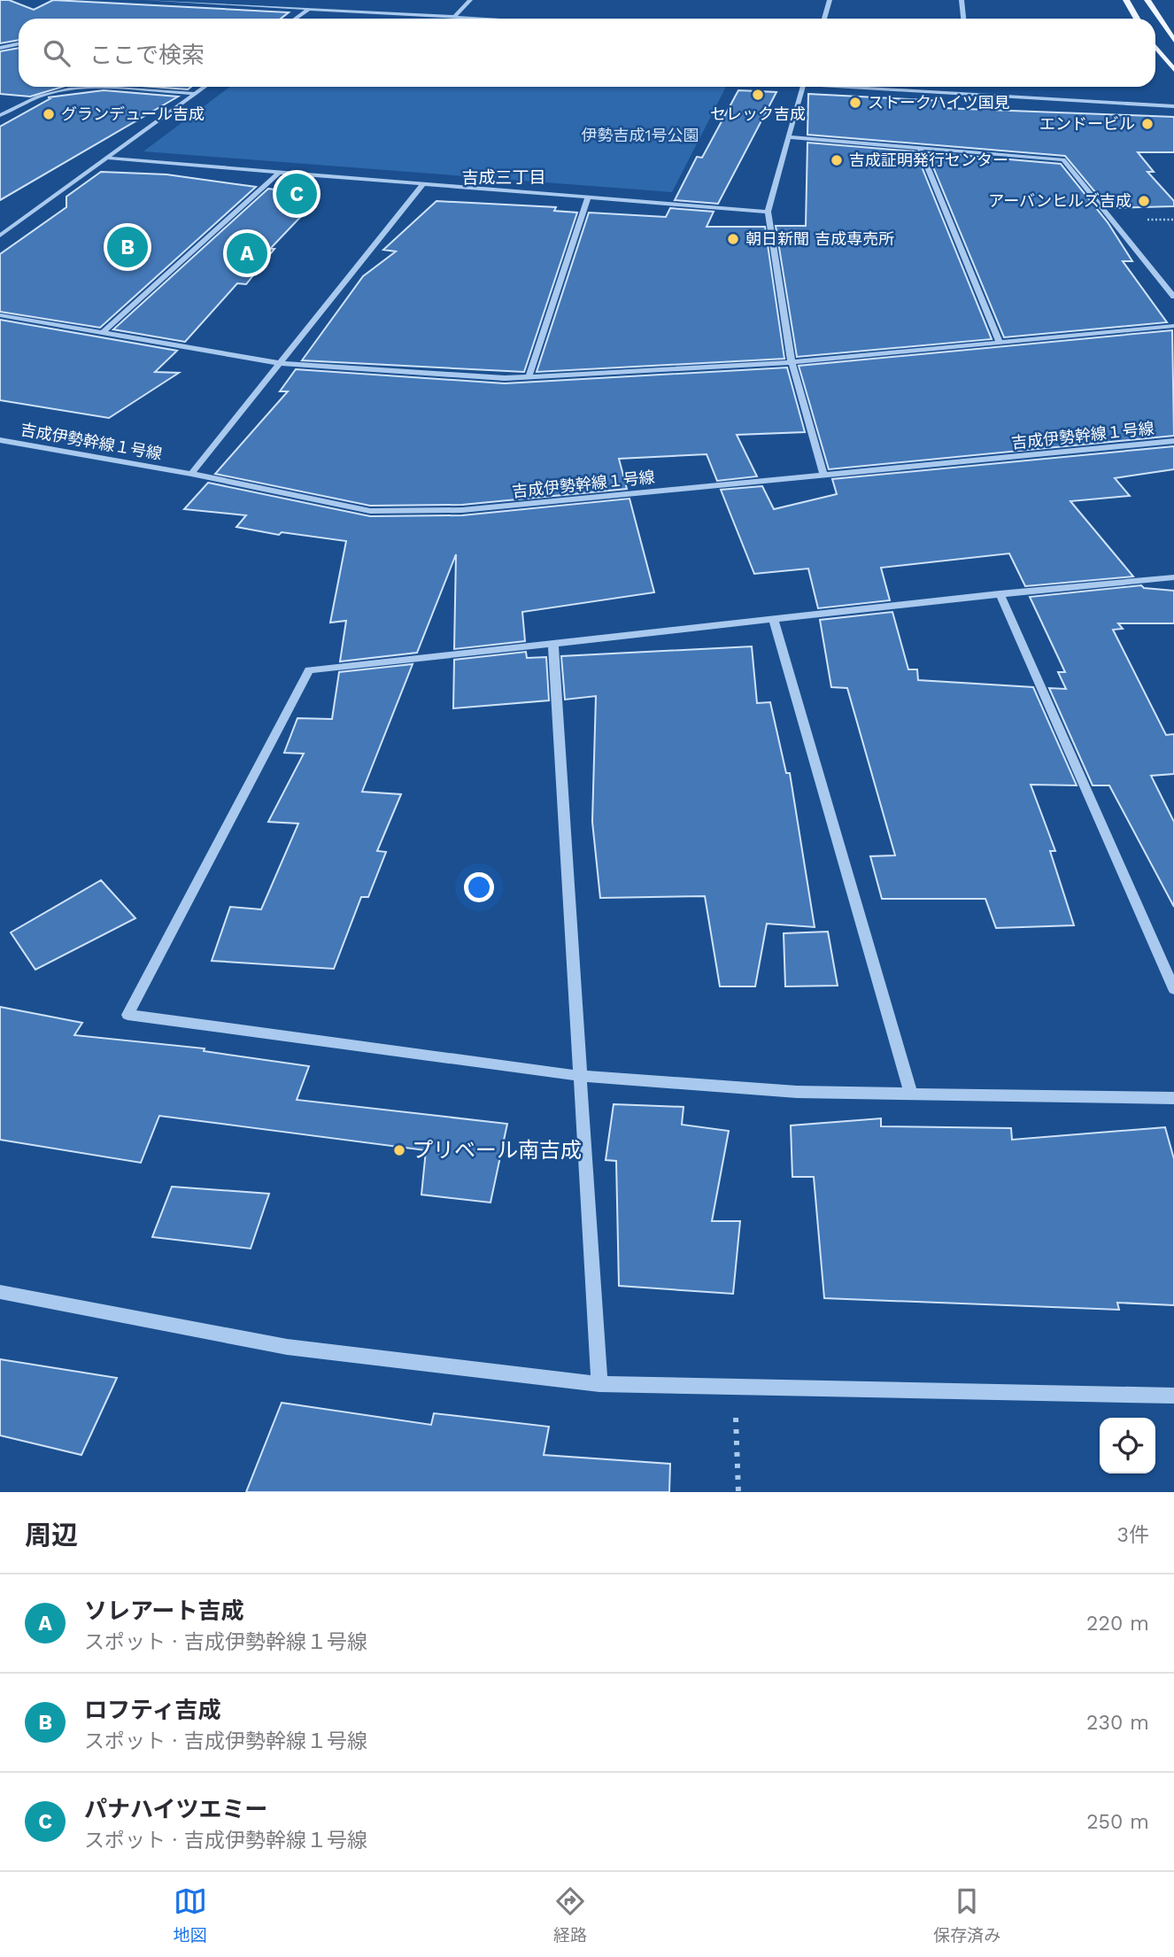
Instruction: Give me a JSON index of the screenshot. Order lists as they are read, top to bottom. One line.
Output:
{"streets":{"street":["吉成伊勢幹線１号線"]},"districts":["吉成三丁目"],"parks":["伊勢吉成1号公園"],"places":["セレック吉成","ストークハイツ国見","グランデュール吉成","エンドービル","吉成証明発行センター","アーバンヒルズ吉成","朝日新聞 吉成専売所","プリベール南吉成"],"page":{"search":"ここで検索","pins":["C","B","A"],"heading":["周辺","3件"],"list":[{"mark":"A","name":"ソレアート吉成","note":"スポット · 吉成伊勢幹線１号線","value":"220 m"},{"mark":"B","name":"ロフティ吉成","note":"スポット · 吉成伊勢幹線１号線","value":"230 m"},{"mark":"C","name":"パナハイツエミー","note":"スポット · 吉成伊勢幹線１号線","value":"250 m"}],"nav":["地図","経路","保存済み"]}}
